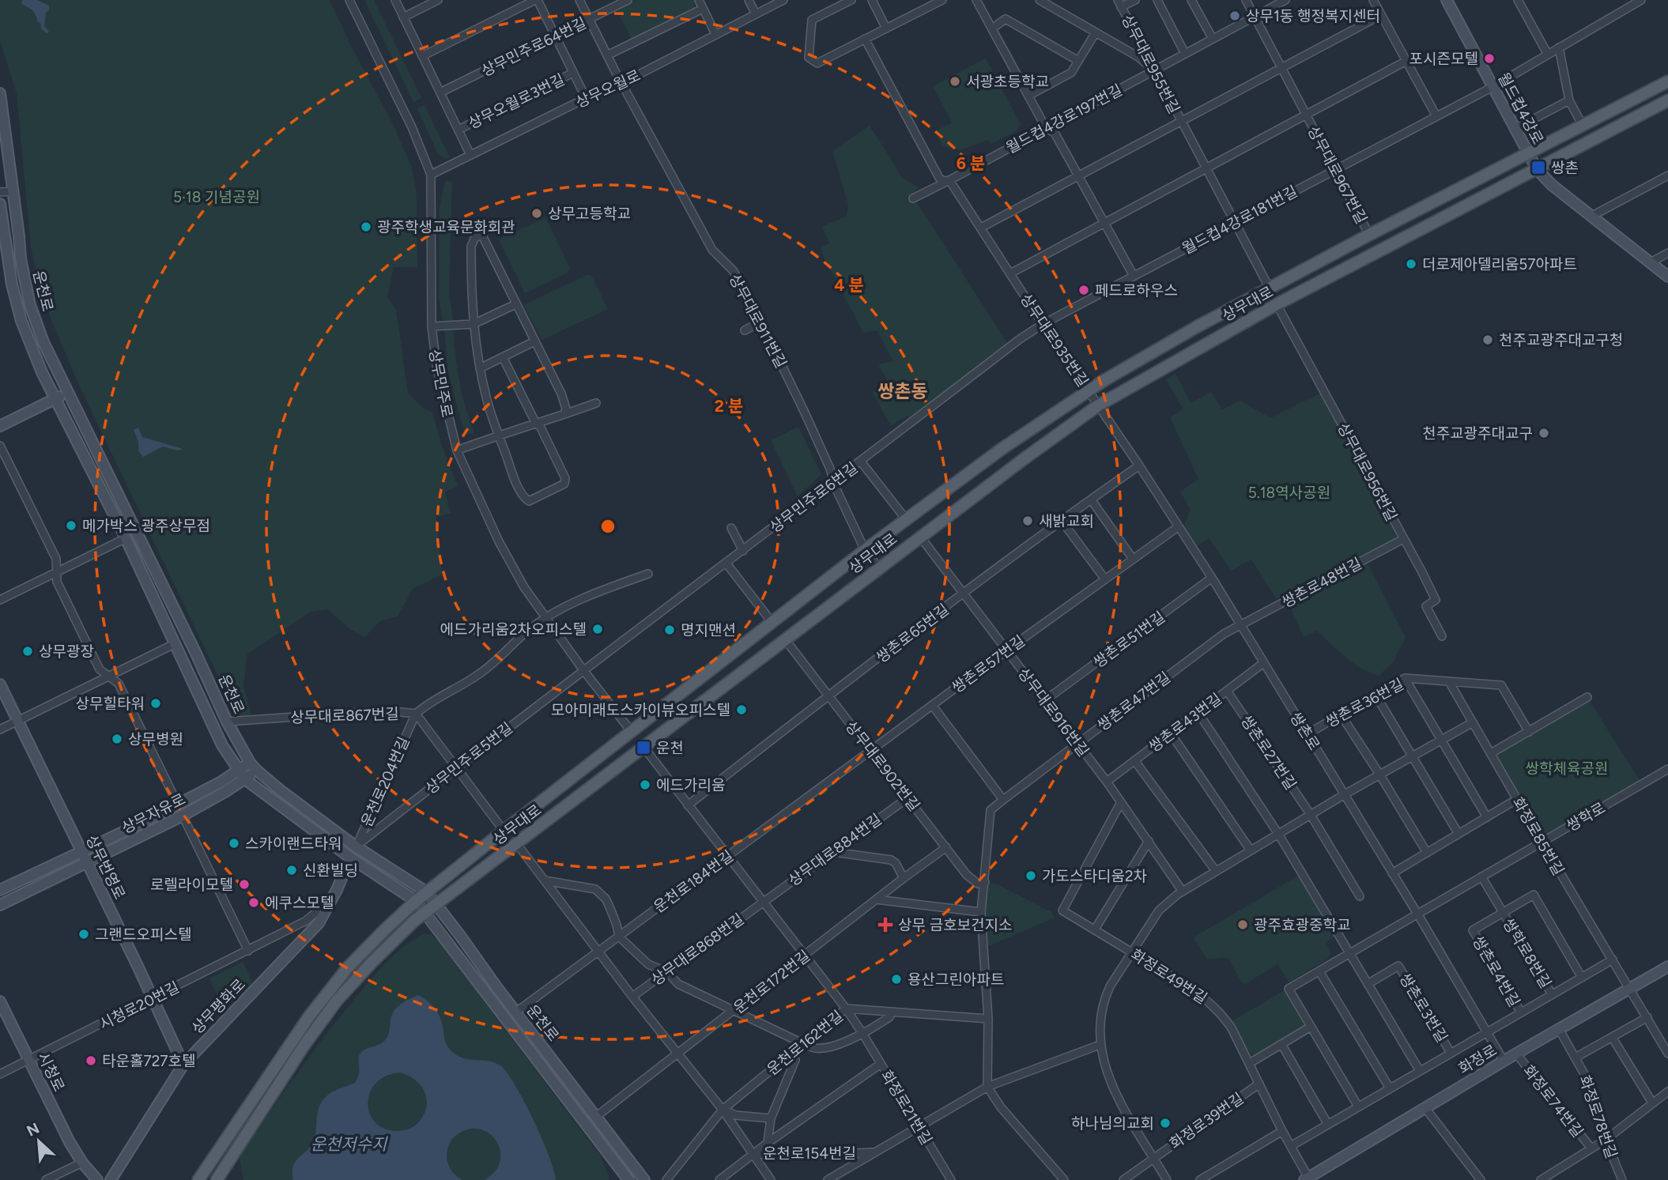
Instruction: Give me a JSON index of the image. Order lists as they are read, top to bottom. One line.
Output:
{"streets":{"main road":["상무대로"],"street":["상무민주로64번길","상무대로955번길","상무오월로","상무오월로3번길","월드컵4강로","월드컵4강로197번길","상무대로967번길","월드컵4강로181번길","운천로","상무대로911번길","상무대로935번길","상무민주로","상무대로956번길","상무민주로6번길","쌍촌로48번길","쌍촌로65번길","쌍촌로51번길","쌍촌로57번길","쌍촌로47번길","쌍촌로36번길","상무대로916번길","상무대로867번길","쌍촌로43번길","쌍촌로","쌍촌로27번길","상무민주로5번길","상무대로902번길","운천로204번길","상무자유로","쌍학로","화정로85번길","상무대로884번길","상무번영로","운천로184번길","상무대로868번길","쌍학로8번길","쌍촌로4번길","화정로49번길","운천로172번길","시청로20번길","상무평화로","쌍촌로3번길","운천로162번길","화정로","시청로","화정로74번길","화정로21번길","화정로78번길","화정로39번길","운천로154번길"]},"crossings":[["상무민주로64번길","상무오월로3번길"],["상무민주로64번길","상무대로911번길"],["상무대로955번길","월드컵4강로197번길"],["상무대로955번길","상무대로967번길"],["상무대로955번길","월드컵4강로181번길"],["상무대로955번길","상무대로"],["상무오월로","상무오월로3번길"],["상무오월로","상무대로911번길"],["상무오월로","상무민주로"],["월드컵4강로","월드컵4강로181번길"],["월드컵4강로","상무대로"],["월드컵4강로197번길","상무대로967번길"],["월드컵4강로197번길","상무대로935번길"],["상무대로967번길","월드컵4강로181번길"],["상무대로967번길","상무대로"],["월드컵4강로181번길","상무대로935번길"],["월드컵4강로181번길","상무민주로6번길"],["운천로","상무대로"],["운천로","상무대로867번길"],["운천로","상무민주로5번길"],["운천로","운천로204번길"],["운천로","상무자유로"],["운천로","운천로184번길"],["운천로","운천로172번길"],["운천로","상무평화로"],["상무대로","상무대로911번길"],["상무대로","상무대로935번길"],["상무대로","상무민주로"],["상무대로","상무대로956번길"],["상무대로","상무대로916번길"],["상무대로","상무대로867번길"],["상무대로","쌍촌로"],["상무대로","상무대로902번길"],["상무대로911번길","상무민주로6번길"],["상무대로935번길","상무민주로6번길"],["상무대로935번길","쌍촌로"],["상무민주로","상무민주로6번길"],["상무민주로","상무민주로5번길"],["상무대로956번길","쌍촌로48번길"],["상무민주로6번길","상무민주로5번길"],["쌍촌로48번길","쌍촌로47번길"],["쌍촌로48번길","쌍촌로"],["쌍촌로65번길","상무대로916번길"],["쌍촌로65번길","쌍촌로"],["쌍촌로65번길","상무대로902번길"],["쌍촌로51번길","상무대로916번길"],["쌍촌로51번길","쌍촌로"],["쌍촌로57번길","상무대로916번길"],["쌍촌로57번길","쌍촌로"],["쌍촌로57번길","상무대로902번길"],["쌍촌로57번길","운천로184번길"],["쌍촌로47번길","상무대로916번길"],["쌍촌로47번길","쌍촌로"],["쌍촌로47번길","상무대로902번길"],["쌍촌로47번길","운천로162번길"],["쌍촌로47번길","운천로154번길"],["쌍촌로36번길","쌍촌로"],["쌍촌로36번길","화정로85번길"],["상무대로916번길","쌍촌로43번길"],["상무대로916번길","화정로49번길"],["상무대로867번길","상무민주로5번길"],["상무대로867번길","운천로204번길"],["쌍촌로43번길","쌍촌로"],["쌍촌로43번길","쌍촌로27번길"],["쌍촌로","쌍학로"],["쌍촌로","쌍촌로4번길"],["쌍촌로","쌍촌로3번길"],["쌍촌로","화정로"],["상무민주로5번길","운천로204번길"],["상무대로902번길","상무대로884번길"],["상무대로902번길","운천로184번길"],["상무대로902번길","운천로172번길"],["상무자유로","상무번영로"],["쌍학로","화정로85번길"],["쌍학로","쌍학로8번길"],["화정로85번길","쌍촌로4번길"],["화정로85번길","화정로"],["화정로85번길","화정로78번길"],["상무대로884번길","상무대로868번길"],["상무번영로","시청로20번길"],["상무번영로","상무평화로"],["쌍학로8번길","쌍촌로4번길"],["쌍촌로4번길","쌍촌로3번길"],["화정로49번길","쌍촌로3번길"],["화정로49번길","화정로"],["화정로49번길","화정로39번길"],["시청로20번길","상무평화로"],["시청로20번길","시청로"],["운천로162번길","화정로21번길"],["화정로","화정로74번길"],["화정로","화정로78번길"],["화정로21번길","운천로154번길"],["화정로39번길","운천로154번길"]],"districts":["쌍촌동"],"water":["운천저수지"],"parks":["5·18 기념공원","5.18역사공원","쌍학체육공원"],"places":{"other":["상무1동 행정복지센터","포시즌모텔","서광초등학교","상무고등학교","광주학생교육문화회관","더로제아델리움57아파트","페드로하우스","천주교광주대교구청","천주교광주대교구","새밝교회","메가박스 광주상무점","에드가리움2차오피스텔","명지맨션","상무광장","상무힐타워","모아미래도스카이뷰오피스텔","상무병원","에드가리움","스카이랜드타워","신환빌딩","가도스타디움2차","로렐라이모텔","에쿠스모텔","광주효광중학교","그랜드오피스텔","용산그린아파트","타운홀727호텔","하나님의교회"],"transit":["쌍촌","운천"],"health":["상무 금호보건지소"]},"north":"top left","rings":["6 분","4 분","2 분"]}
